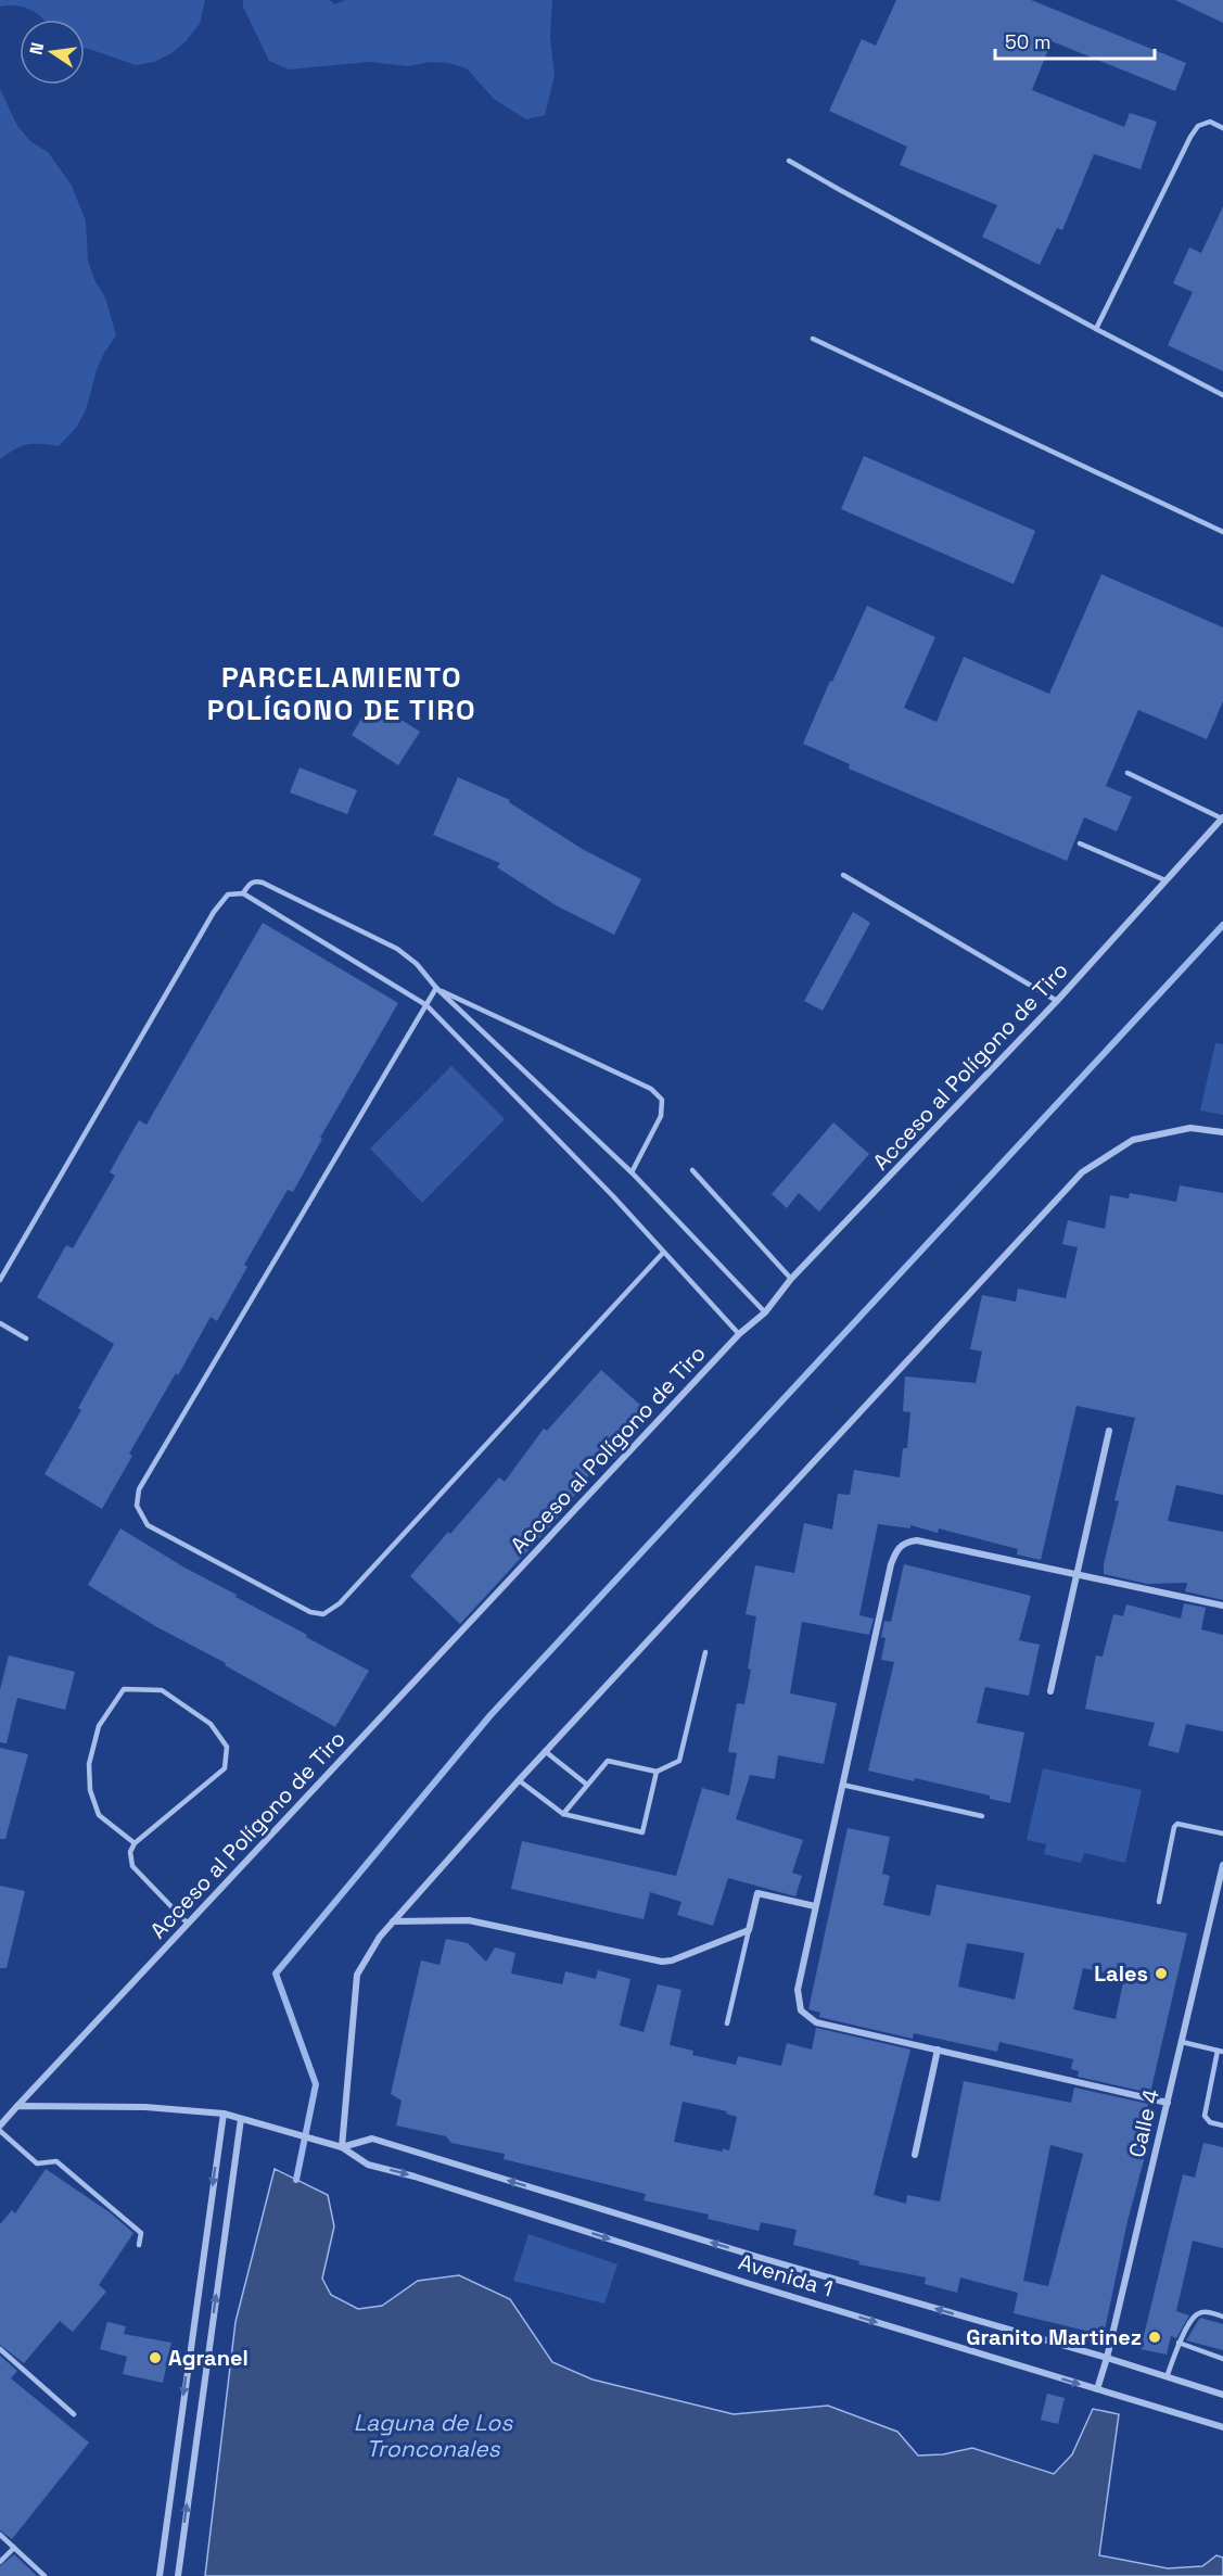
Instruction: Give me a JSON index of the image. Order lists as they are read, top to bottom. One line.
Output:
{"streets":{"street":["Acceso al Polígono de Tiro","Calle 4","Avenida 1"]},"crossings":[["Acceso al Polígono de Tiro","Avenida 1"],["Calle 4","Avenida 1"]],"districts":["PARCELAMIENTO POLÍGONO DE TIRO"],"water":["Laguna de Los Tronconales"],"places":["Lales","Granito Martinez","Agranel"],"scale_bar":"50 m","north":"left"}
